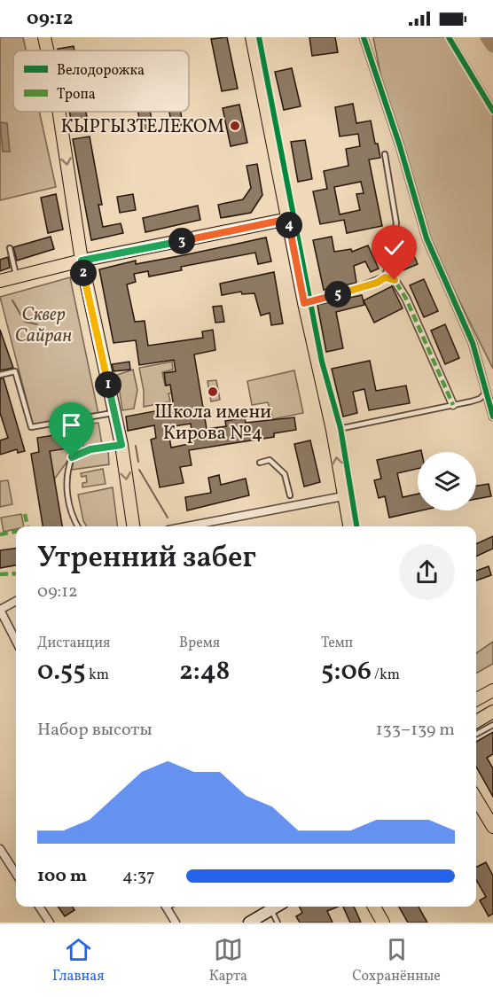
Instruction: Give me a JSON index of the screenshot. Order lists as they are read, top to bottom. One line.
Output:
{"parks":["Сквер Сайран"],"places":["КЫРГЫЗТЕЛЕКОМ","Школа имени Кирова №4"],"legend":["Велодорожка","Тропа"],"page":{"status":"09:12","pins":["4","3","2","5","1"],"heading":["Утренний забег","09:12"],"stats":[["Дистанция","0.55 km"],["Время","2:48"],["Темп","5:06 /km"]],"chart":["Набор высоты","133–139 m"],"list":[{"name":"100 m","note":"4:37"}],"tabs":["Главная","Карта","Сохранённые"]}}
